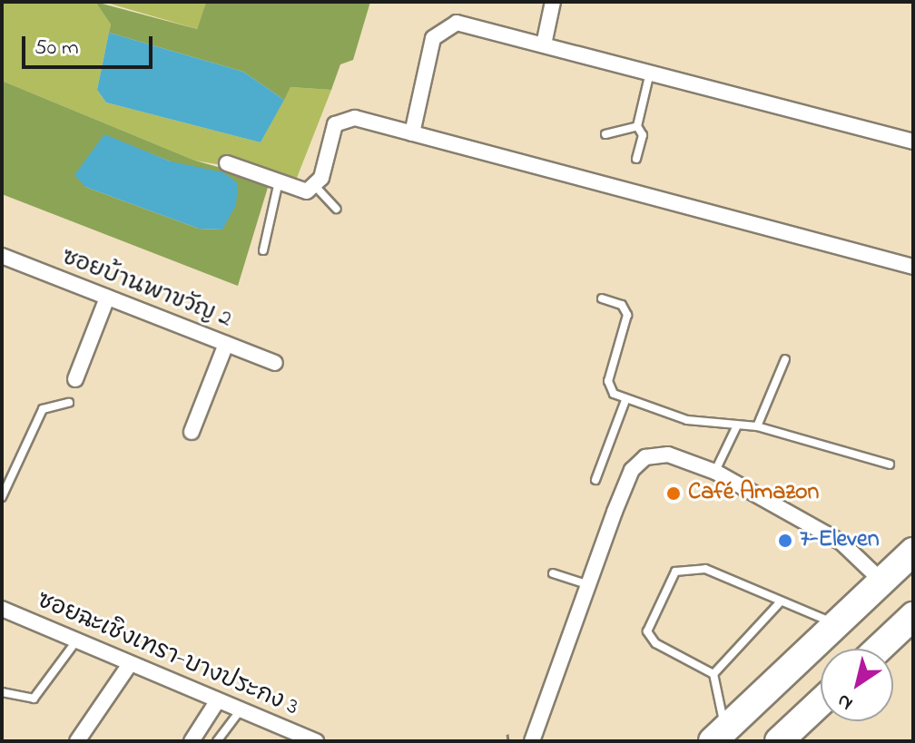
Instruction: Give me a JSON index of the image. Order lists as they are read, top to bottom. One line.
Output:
{"streets":{"street":["ซอยบ้านพาขวัญ 2","ซอยฉะเชิงเทรา-บางประกง 3"]},"places":["Café Amazon","7-Eleven"],"scale_bar":"50 m","north":"bottom left"}
